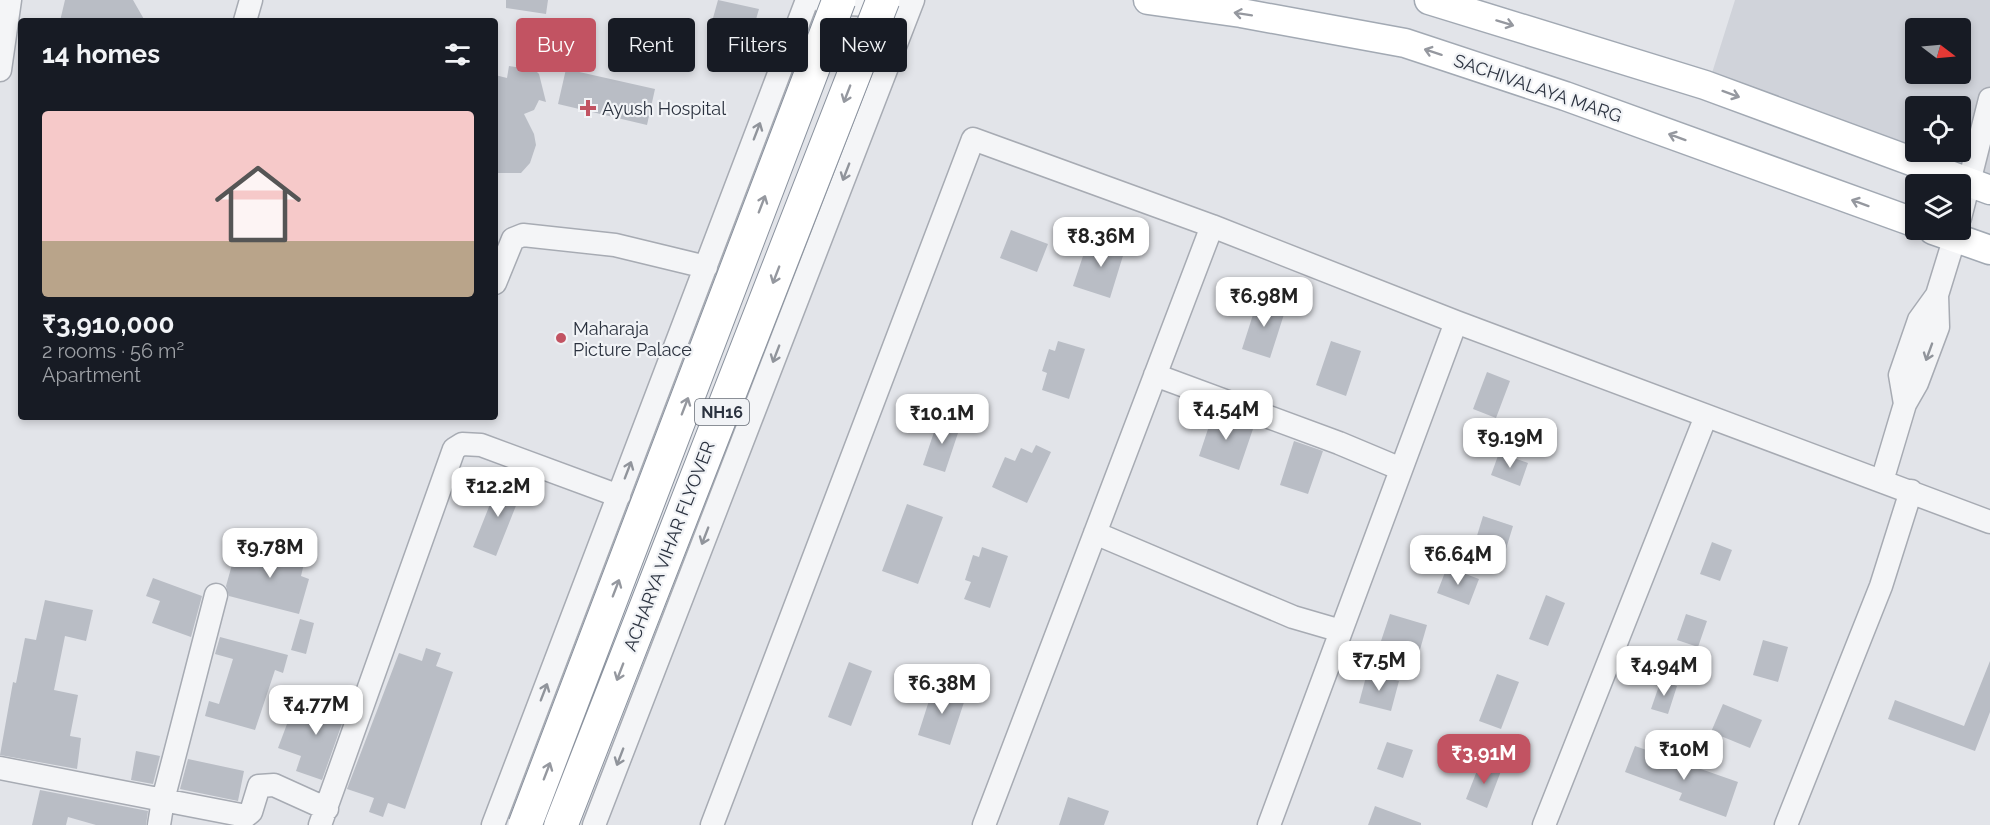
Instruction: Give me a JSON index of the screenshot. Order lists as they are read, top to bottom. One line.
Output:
{"streets":{"highway":["NH16","ACHARYA VIHAR FLYOVER"],"main road":["SACHIVALAYA MARG"]},"places":{"health":["Ayush Hospital"],"other":["Maharaja Picture Palace"]},"north":"right","page":{"chip":["Buy","Rent","Filters","New"],"heading":"14 homes","list":[{"name":"₹3,910,000","note":"2 rooms · 56 m² · Apartment"}],"price":["₹8.36M","₹6.98M","₹4.54M","₹10.1M","₹9.19M","₹12.2M","₹9.78M","₹6.64M","₹7.5M","₹4.94M","₹6.38M","₹4.77M","₹10M","₹3.91M"]}}
